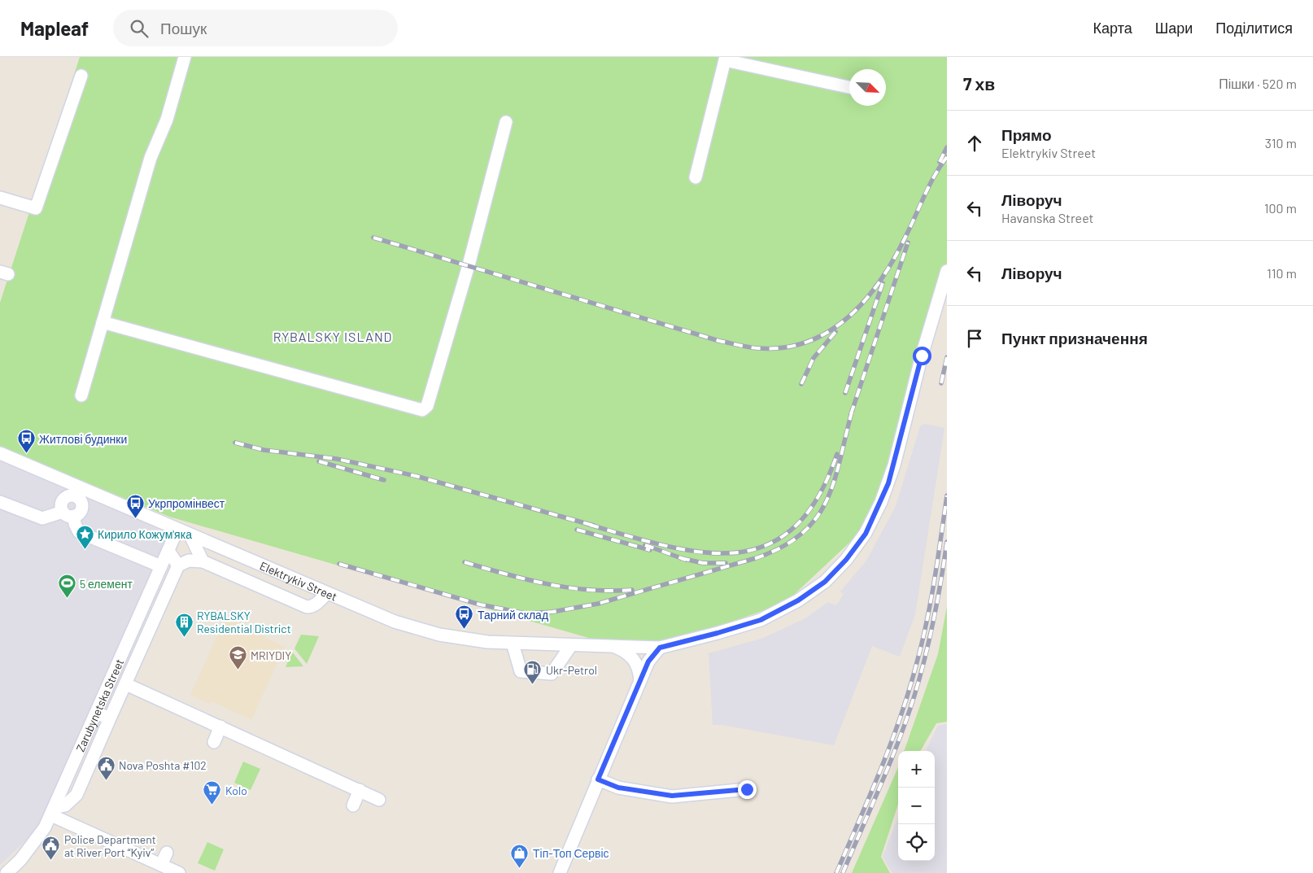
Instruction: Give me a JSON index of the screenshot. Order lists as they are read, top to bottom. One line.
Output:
{"streets":{"street":["Elektrykiv Street","Zarubynetska Street"]},"crossings":[["Elektrykiv Street","Zarubynetska Street"]],"districts":["RYBALSKY ISLAND"],"places":{"bus stop":["Житлові будинки","Укрпромінвест","Тарний склад"],"place":["Кирило Кожум'яка"],"sports":["5 елемент"],"building":["RYBALSKY Residential District"],"school or university":["MRIYDIY"],"fuel station":["Ukr-Petrol"],"public building":["Nova Poshta #102","Police Department at River Port “Kyiv”"],"supermarket":["Kolo"],"shop":["Тіп-Топ Сервіс"]},"north":"bottom right","page":{"header":"Mapleaf","search":"Пошук","nav":["Карта","Шари","Поділитися"],"heading":["7 хв","Пішки · 520 m"],"list":[["Прямо","Elektrykiv Street","310 m"],["Ліворуч","Havanska Street","100 m"],["Ліворуч","110 m"],"Пункт призначення"],"map_buttons":["+","−"]}}
